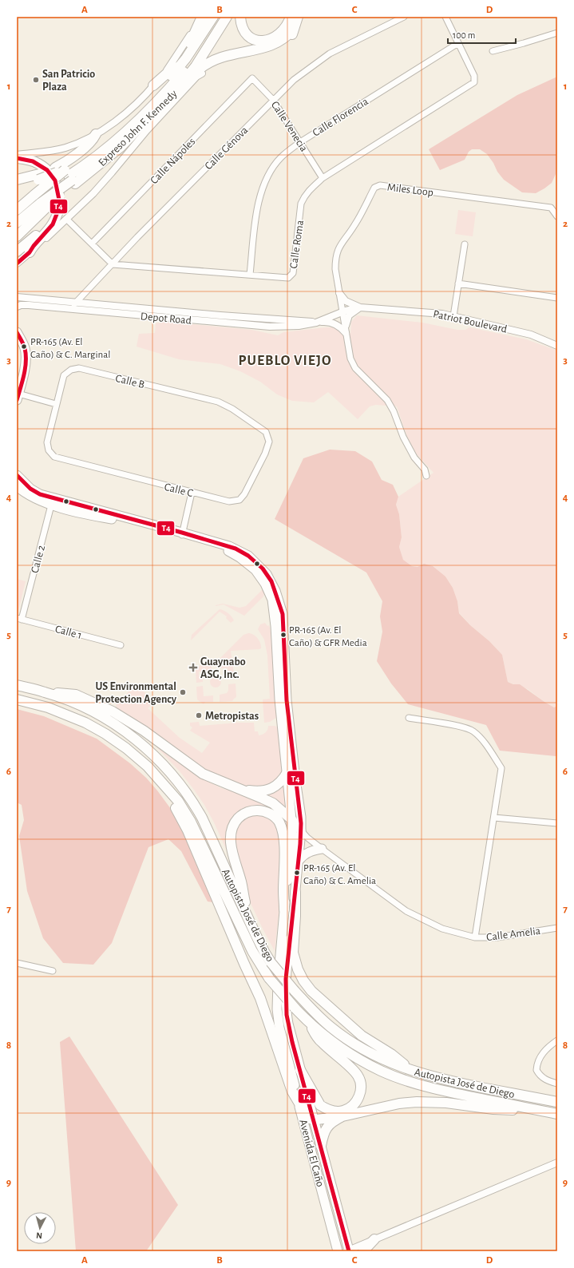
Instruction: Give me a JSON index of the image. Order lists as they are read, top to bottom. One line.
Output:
{"streets":{"highway":["Expreso John F. Kennedy","Autopista José de Diego"],"main road":["Avenida El Caño"],"street":["Calle Florencia","Calle Venecia","Calle Génova","Calle Nápoles","Miles Loop","Calle Roma","Depot Road","Patriot Boulevard","Calle B","Calle C","Calle 2","Calle 1","Calle Amelia"]},"crossings":[["Calle Florencia","Calle Venecia"],["Calle Florencia","Calle Roma"],["Calle Venecia","Calle Génova"],["Calle Venecia","Calle Nápoles"],["Calle Venecia","Calle Roma"],["Calle Génova","Calle Roma"],["Calle Génova","Depot Road"],["Miles Loop","Depot Road"],["Miles Loop","Patriot Boulevard"],["Depot Road","Patriot Boulevard"],["Calle B","Calle C"],["Calle 2","Calle 1"],["Calle 2","Avenida El Caño"],["Calle Amelia","Avenida El Caño"]],"districts":["PUEBLO VIEJO"],"places":{"other":["San Patricio Plaza","PR-165 (Av. El Caño) & C. Marginal","PR-165 (Av. El Caño) & GFR Media","US Environmental Protection Agency","Metropistas","PR-165 (Av. El Caño) & C. Amelia"],"health":["Guaynabo ASG, Inc."]},"lines":["transit line T4"],"scale_bar":"100 m","north":"bottom","grid":{"columns":["A","B","C","D"],"rows":["1","2","3","4","5","6","7","8","9"]}}
